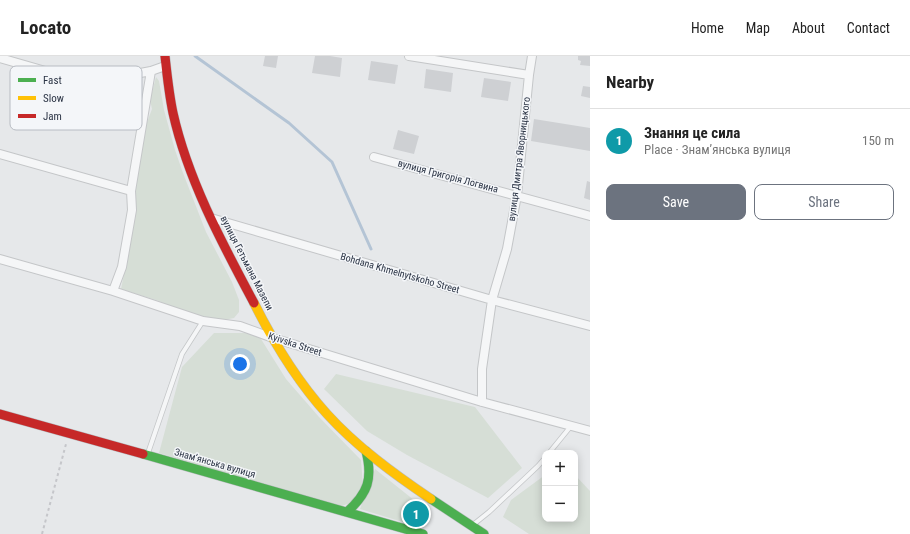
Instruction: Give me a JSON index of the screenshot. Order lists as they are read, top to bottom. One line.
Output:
{"streets":{"highway":["вулиця Гетьмана Мазепи","Знамʼянська вулиця"],"street":["вулиця Дмитра Яворницького","вулиця Григорія Логвина","Bohdana Khmelnytskoho Street","Kyivska Street"]},"crossings":[["вулиця Дмитра Яворницького","вулиця Григорія Логвина"],["вулиця Дмитра Яворницького","Bohdana Khmelnytskoho Street"],["вулиця Дмитра Яворницького","Kyivska Street"],["вулиця Гетьмана Мазепи","Bohdana Khmelnytskoho Street"],["вулиця Гетьмана Мазепи","Kyivska Street"]],"legend":["Fast","Slow","Jam"],"page":{"header":"Locato","nav":["Home","Map","About","Contact"],"heading":"Nearby","list":[{"mark":"1","name":"Знання це сила","note":"Place · Знамʼянська вулиця","value":"150 m"}],"buttons":["Save","Share"],"map_buttons":["+","−"],"pins":"1"}}
